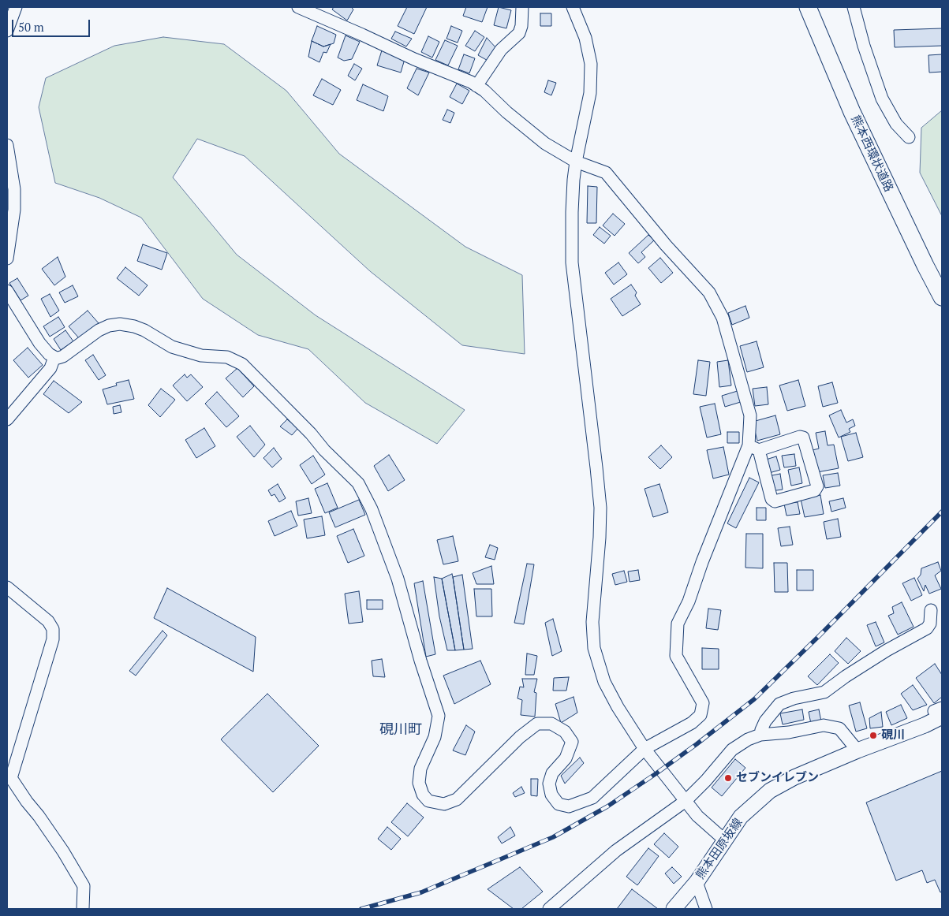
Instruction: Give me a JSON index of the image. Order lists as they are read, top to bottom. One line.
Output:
{"streets":{"highway":["熊本西環状道路"],"main road":["熊本田原坂線"]},"districts":["硯川町"],"places":["硯川","セブンイレブン"],"scale_bar":"50 m"}
